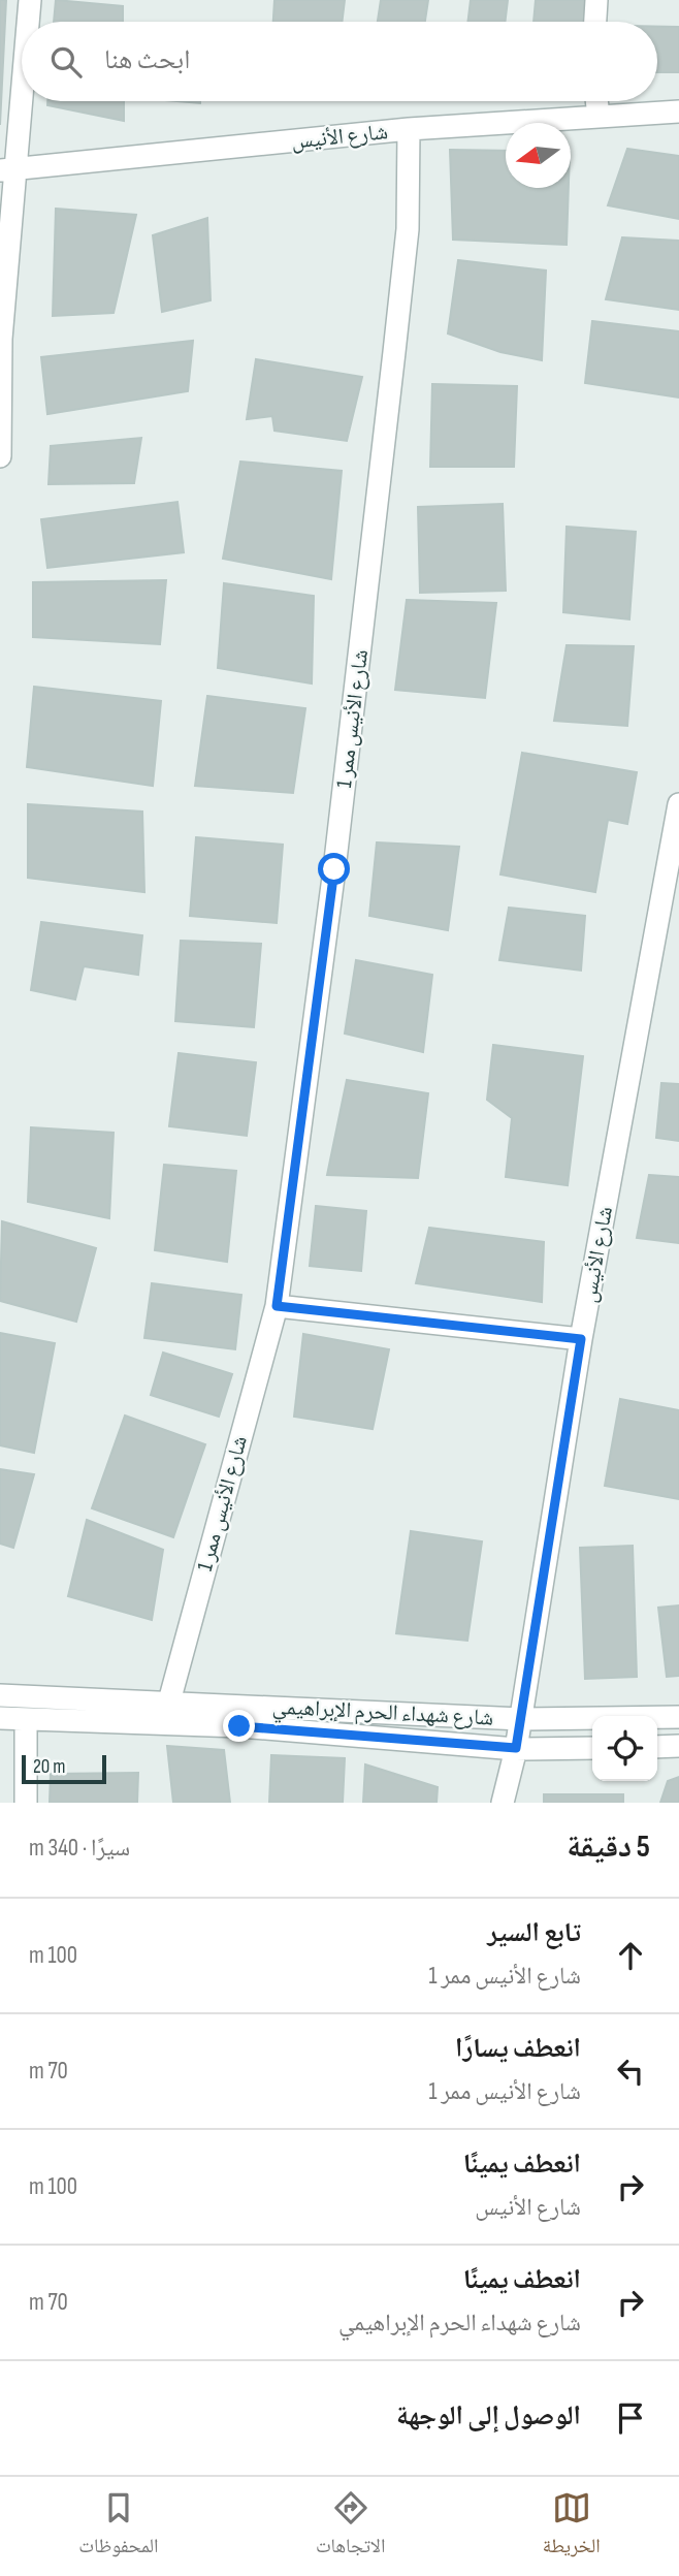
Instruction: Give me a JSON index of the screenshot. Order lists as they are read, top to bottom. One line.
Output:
{"streets":{"street":["شارع الأنيس","شارع الأنيس ممر 1","شارع شهداء الحرم الإبراهيمي"]},"crossings":[["شارع الأنيس","شارع الأنيس ممر 1"],["شارع الأنيس","شارع شهداء الحرم الإبراهيمي"],["شارع الأنيس ممر 1","شارع شهداء الحرم الإبراهيمي"]],"scale_bar":"20 m","north":"left","page":{"search":"ابحث هنا","scale":"20 m","heading":["5 دقيقة","سيرًا · 340 m"],"list":[["تابع السير","شارع الأنيس ممر 1","100 m"],["انعطف يسارًا","شارع الأنيس ممر 1","70 m"],["انعطف يمينًا","شارع الأنيس","100 m"],["انعطف يمينًا","شارع شهداء الحرم الإبراهيمي","70 m"],"الوصول إلى الوجهة"],"nav":["الخريطة","الاتجاهات","المحفوظات"]}}
